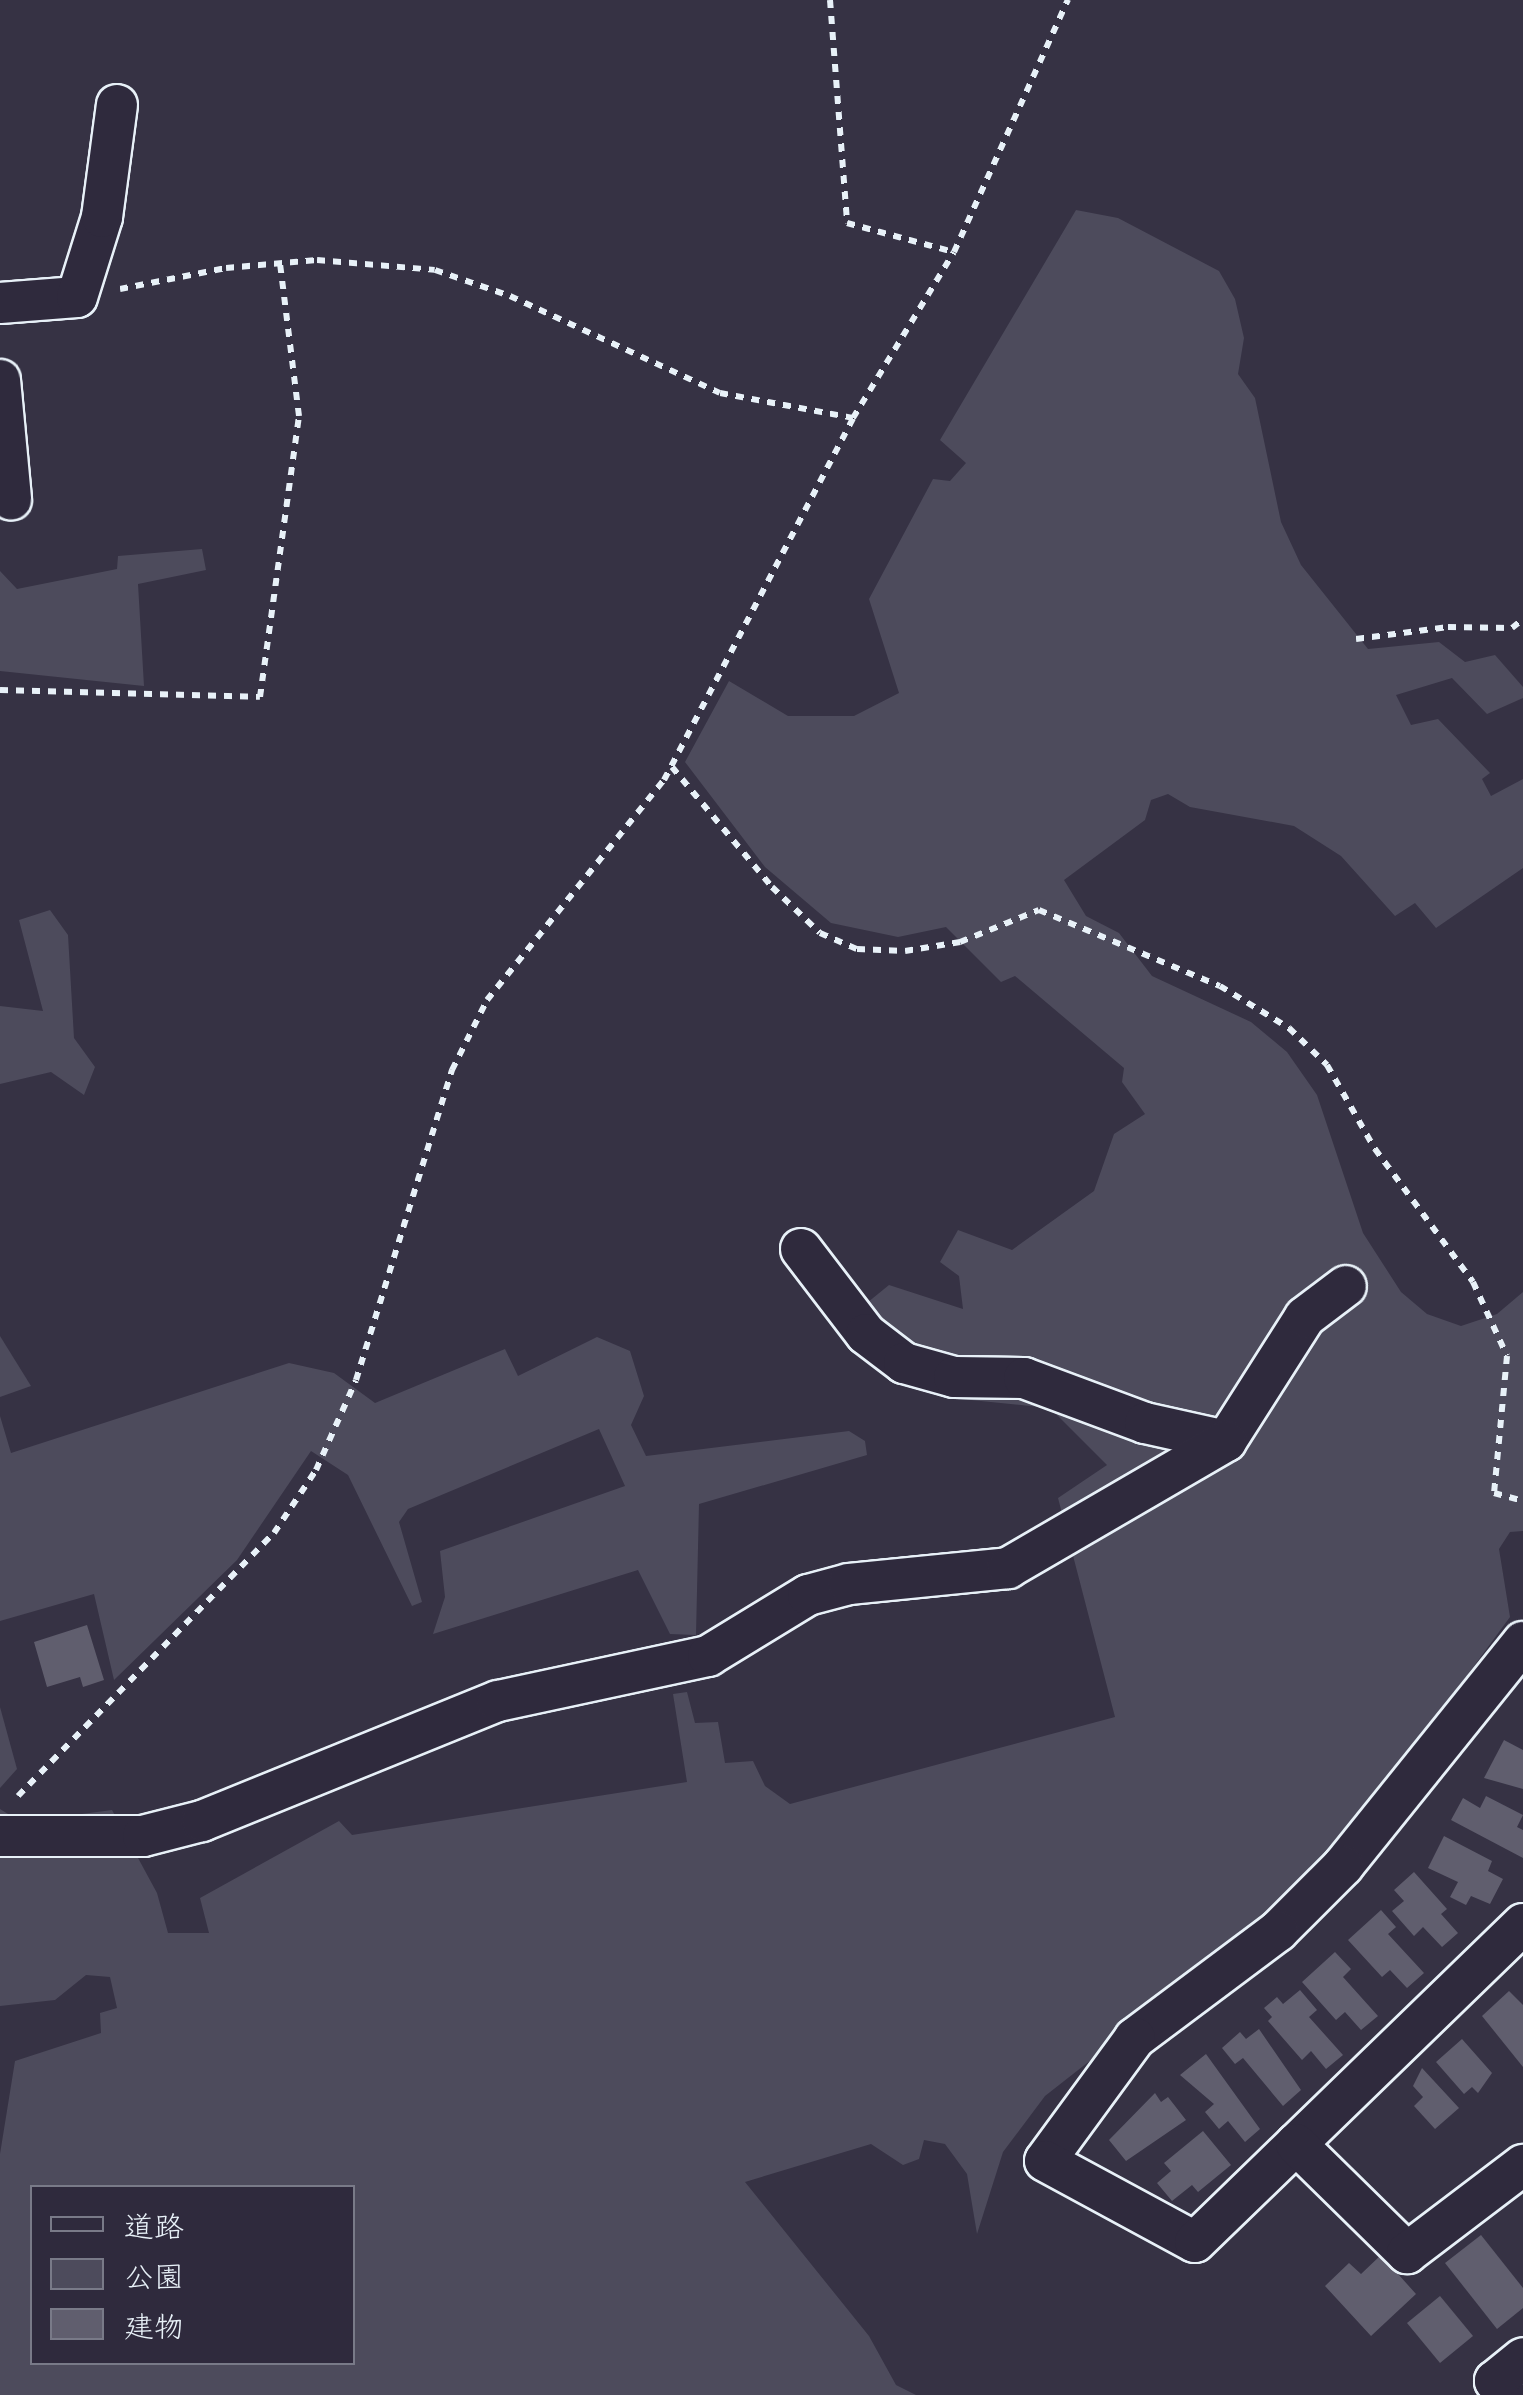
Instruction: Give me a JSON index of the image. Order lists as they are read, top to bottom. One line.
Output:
{"legend":["道路","公園","建物"]}
